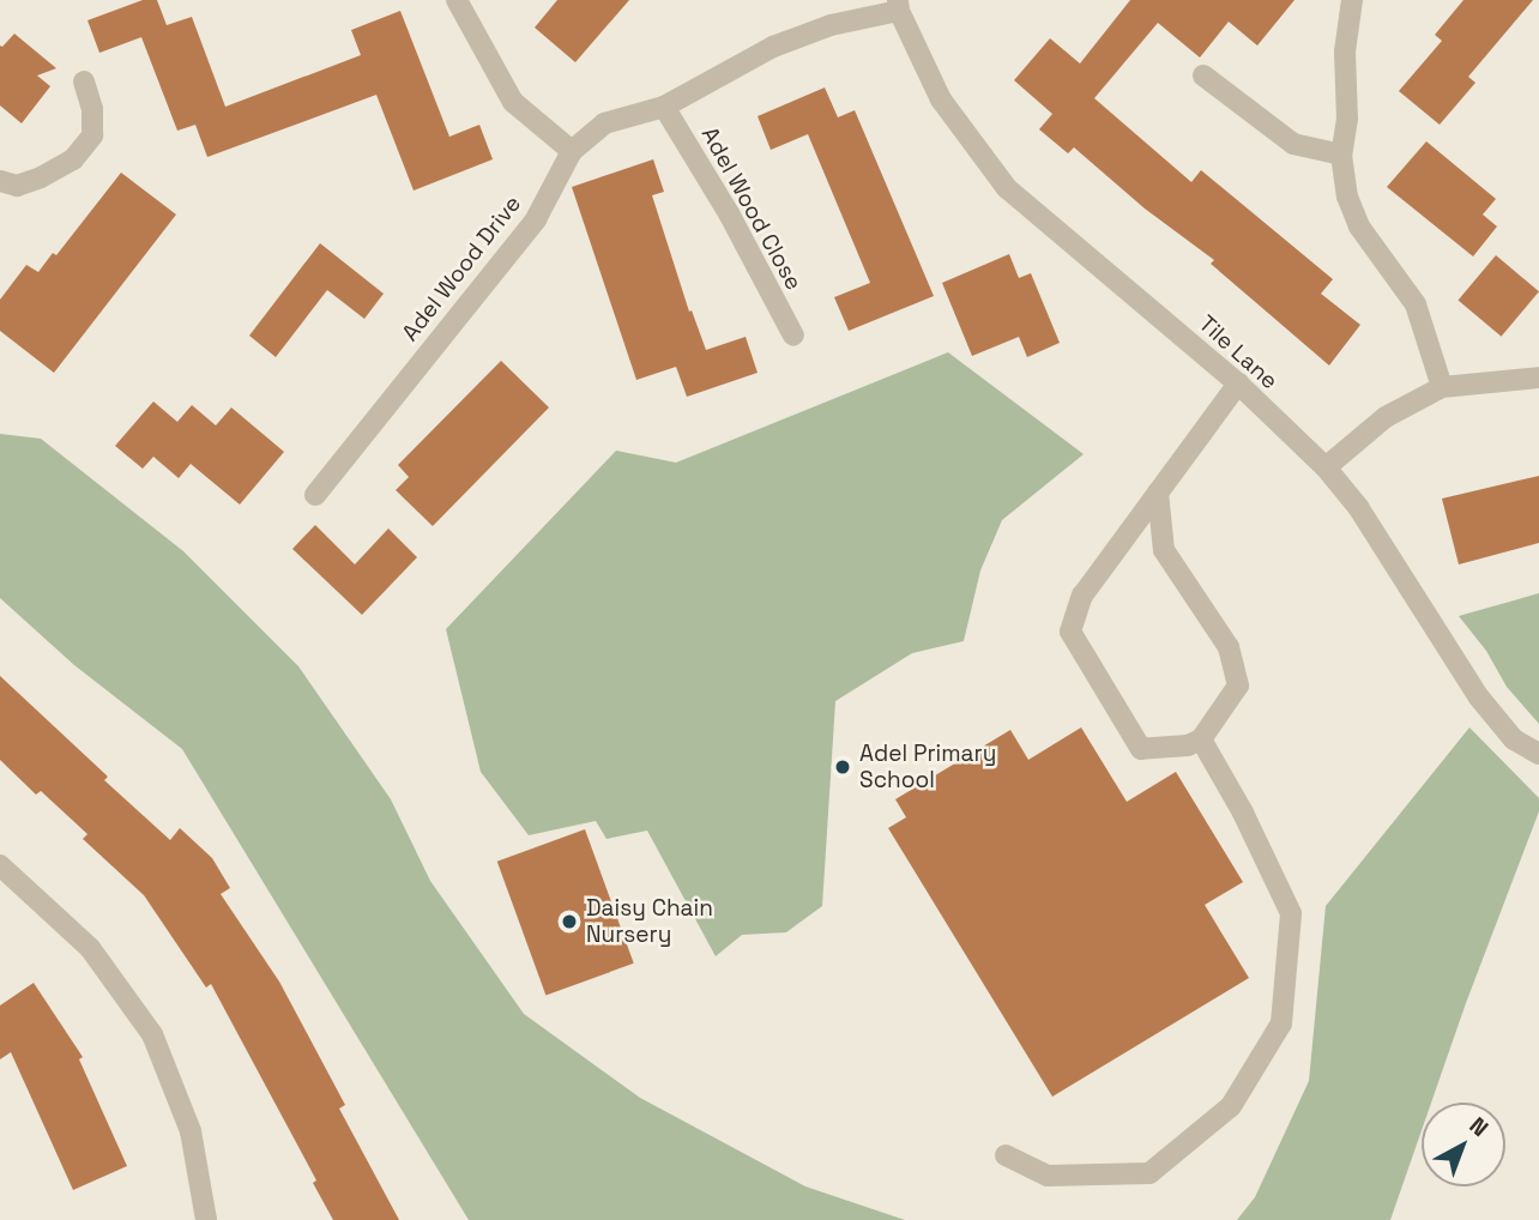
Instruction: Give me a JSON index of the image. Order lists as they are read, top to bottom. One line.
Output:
{"streets":{"street":["Adel Wood Close","Adel Wood Drive","Tile Lane"]},"crossings":[["Adel Wood Close","Adel Wood Drive"],["Adel Wood Drive","Tile Lane"]],"places":["Adel Primary School","Daisy Chain Nursery"],"north":"top right"}
